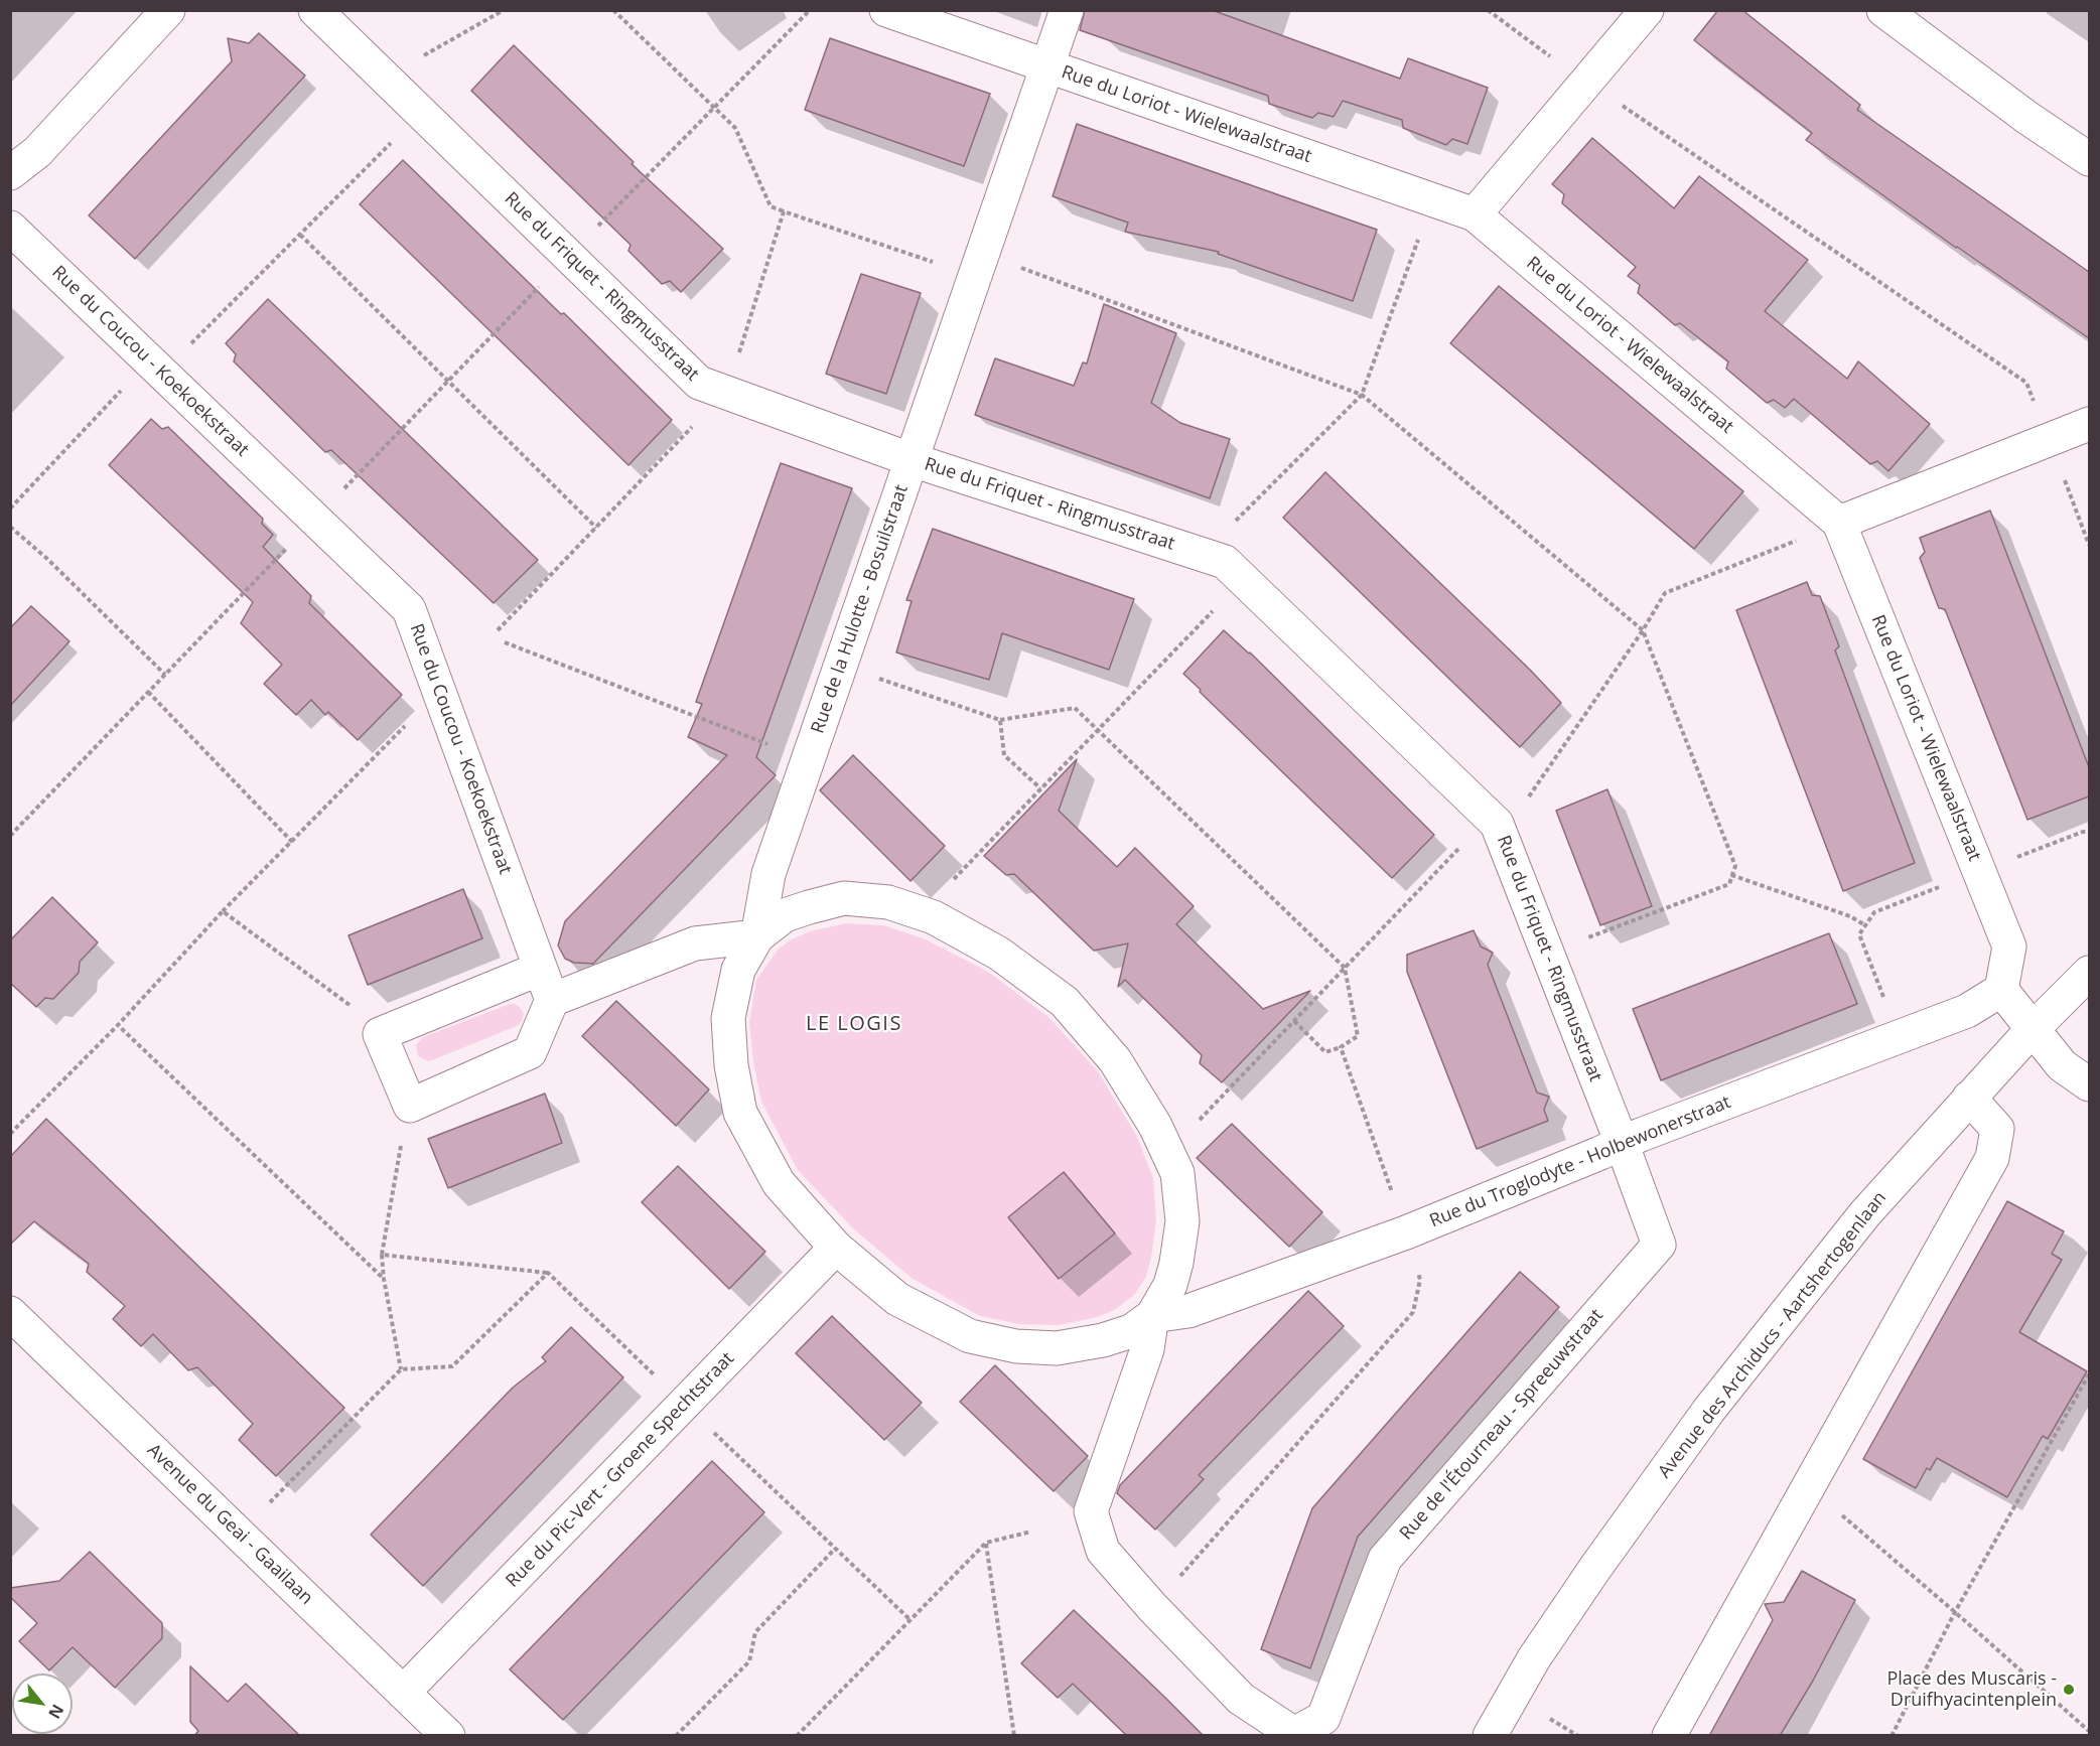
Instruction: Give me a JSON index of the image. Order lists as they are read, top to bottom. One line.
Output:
{"streets":{"street":["Rue du Loriot - Wielewaalstraat","Rue du Friquet - Ringmusstraat","Rue du Coucou - Koekoekstraat","Rue de la Hulotte - Bosuilstraat","Rue du Troglodyte - Holbewonerstraat","Avenue des Archiducs - Aartshertogenlaan","Rue de l'Étourneau - Spreeuwstraat","Rue du Pic-Vert - Groene Spechtstraat","Avenue du Geai - Gaailaan"]},"crossings":[["Rue du Loriot - Wielewaalstraat","Rue de la Hulotte - Bosuilstraat"],["Rue du Loriot - Wielewaalstraat","Rue du Troglodyte - Holbewonerstraat"],["Rue du Friquet - Ringmusstraat","Rue de la Hulotte - Bosuilstraat"],["Rue du Friquet - Ringmusstraat","Rue du Troglodyte - Holbewonerstraat"],["Rue du Friquet - Ringmusstraat","Rue de l'Étourneau - Spreeuwstraat"],["Rue du Troglodyte - Holbewonerstraat","Rue de l'Étourneau - Spreeuwstraat"],["Rue du Pic-Vert - Groene Spechtstraat","Avenue du Geai - Gaailaan"]],"districts":["LE LOGIS"],"places":["Place des Muscaris - Druifhyacintenplein"],"north":"bottom right"}
